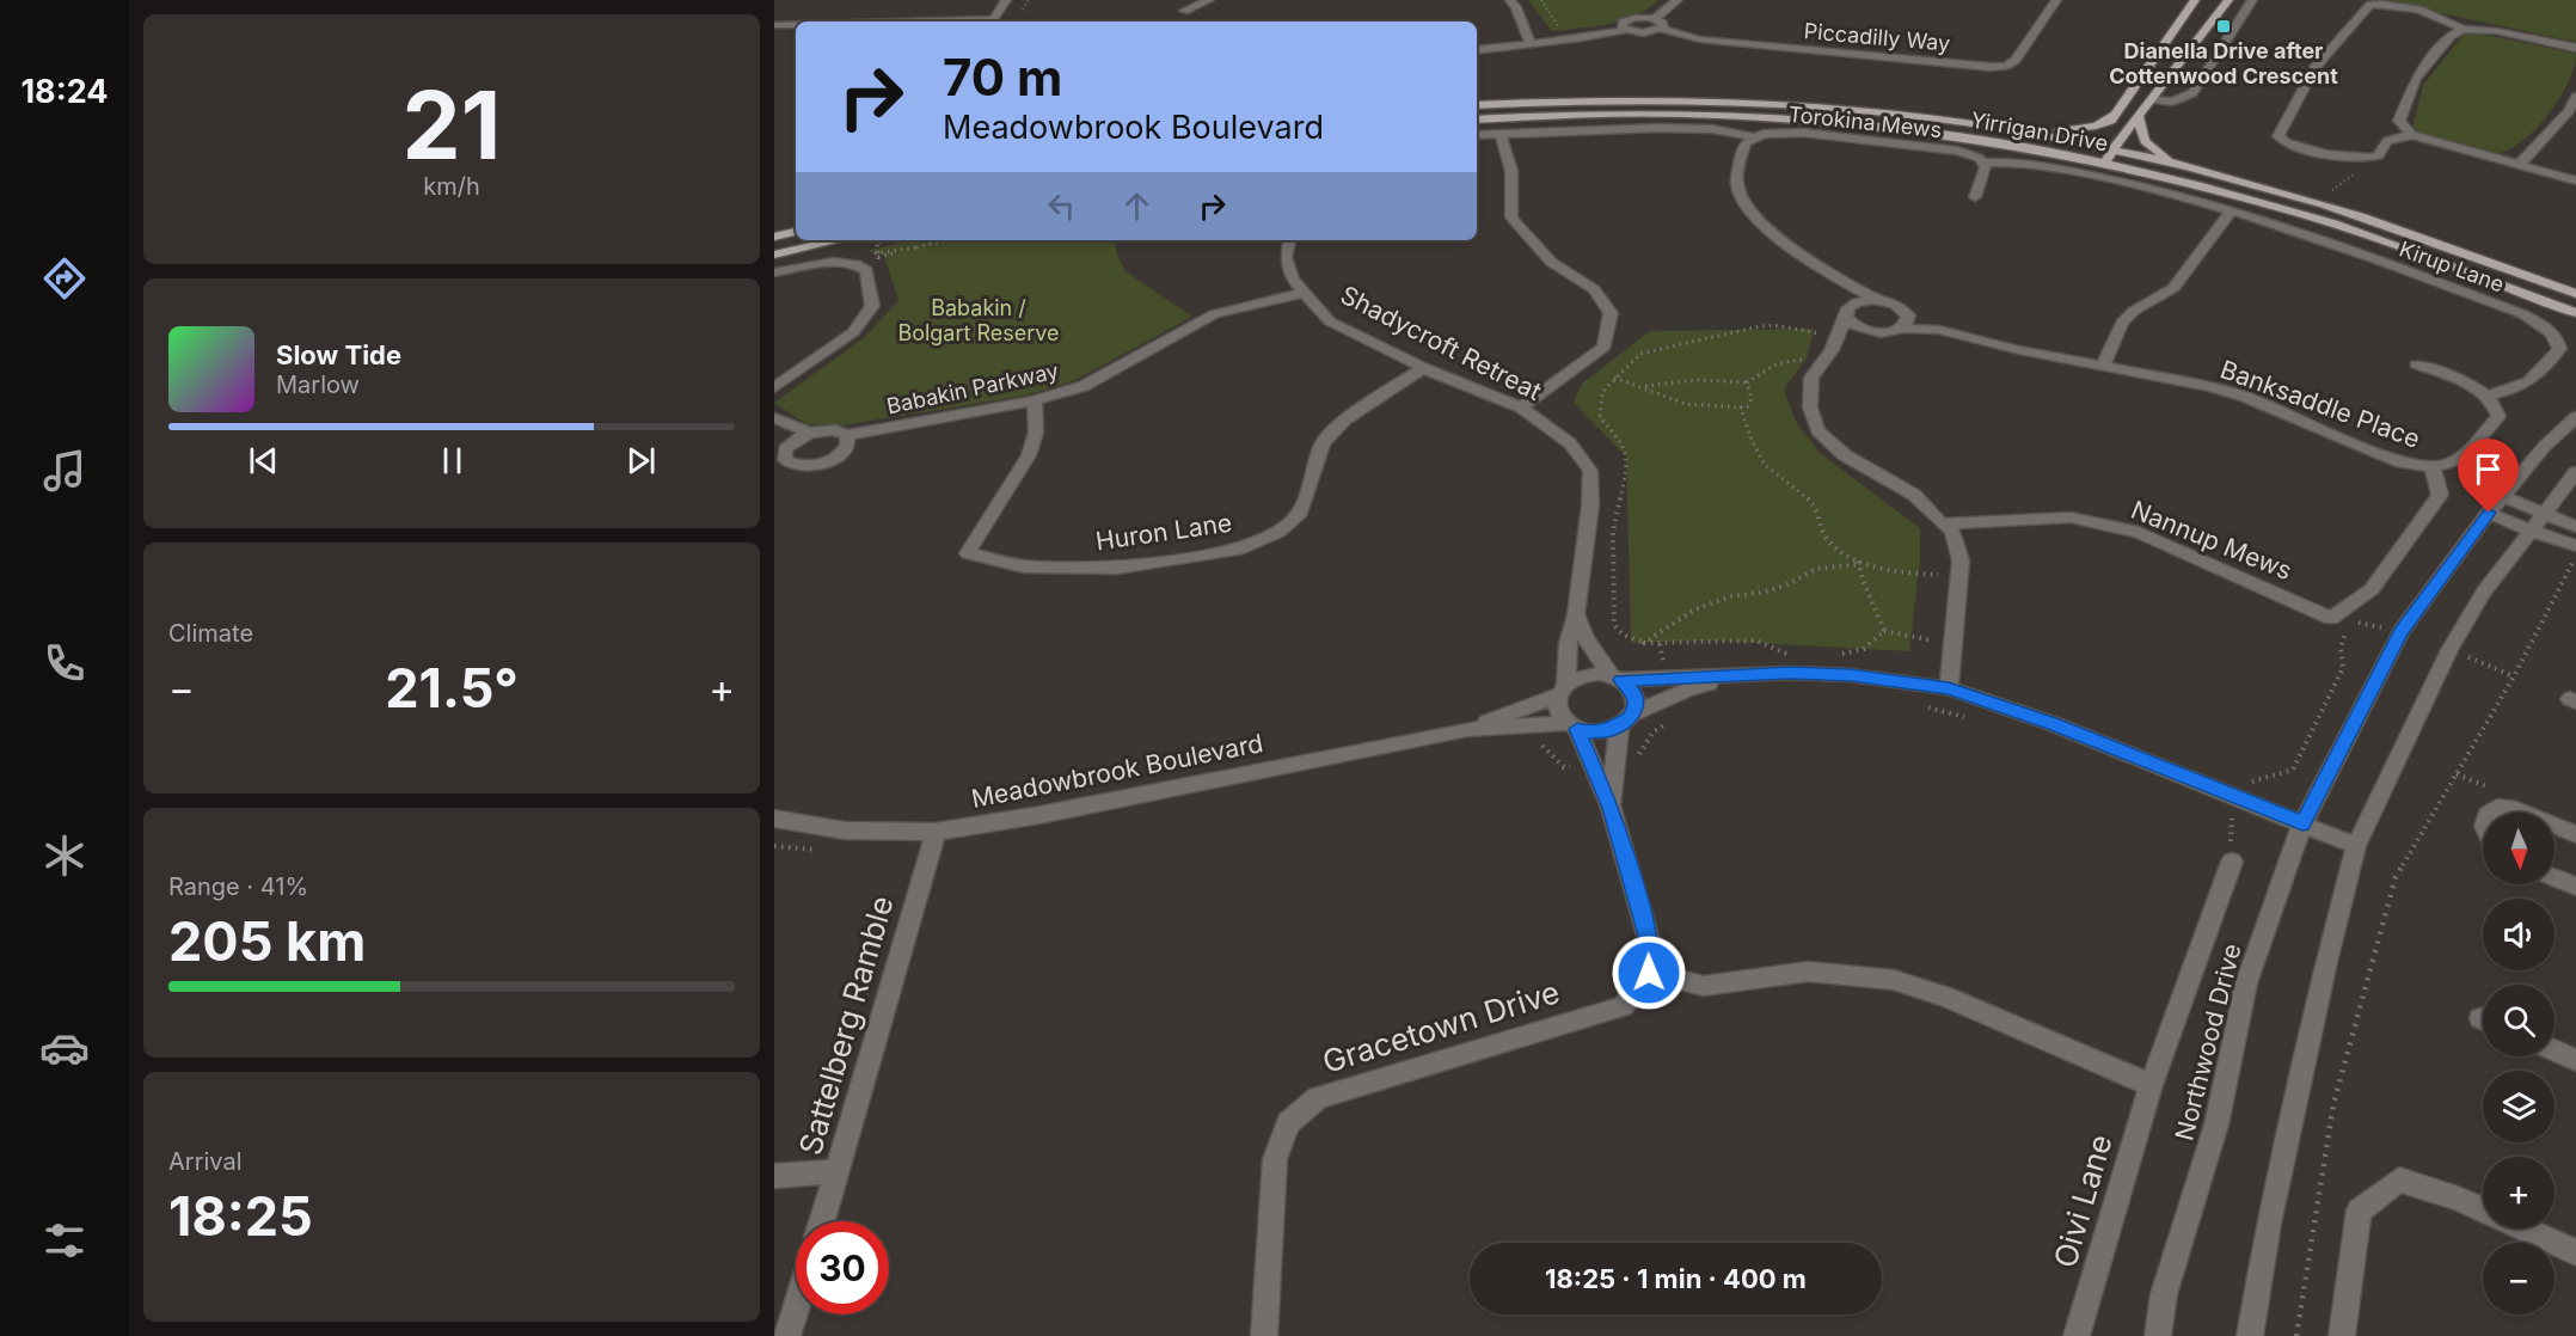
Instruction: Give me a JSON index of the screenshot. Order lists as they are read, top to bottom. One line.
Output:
{"streets":{"main road":["Yirrigan Drive"],"street":["Piccadilly Way","Torokina Mews","Kirup Lane","Shadycroft Retreat","Babakin Parkway","Banksaddle Place","Huron Lane","Nannup Mews","Meadowbrook Boulevard","Sattelberg Ramble","Gracetown Drive","Northwood Drive","Oivi Lane"]},"crossings":[["Torokina Mews","Kirup Lane"],["Torokina Mews","Banksaddle Place"],["Kirup Lane","Banksaddle Place"],["Shadycroft Retreat","Babakin Parkway"],["Shadycroft Retreat","Huron Lane"],["Shadycroft Retreat","Meadowbrook Boulevard"],["Babakin Parkway","Huron Lane"],["Banksaddle Place","Nannup Mews"],["Meadowbrook Boulevard","Sattelberg Ramble"],["Meadowbrook Boulevard","Northwood Drive"]],"parks":["Babakin / Bolgart Reserve"],"places":{"transit":["Dianella Drive after Cottenwood Crescent"]},"north":"bottom","page":{"tabs":"18:24","tile":[["21","km/h"],"Climate",["Range · 41%","205 km"],["Arrival","18:25"]],"turn":["70 m","Meadowbrook Boulevard"],"song":["Slow Tide","Marlow"],"heat":["−","21.5°","+"],"map_buttons":["+","−"],"limit":"30","trip":"18:25 · 1 min · 400 m"}}
